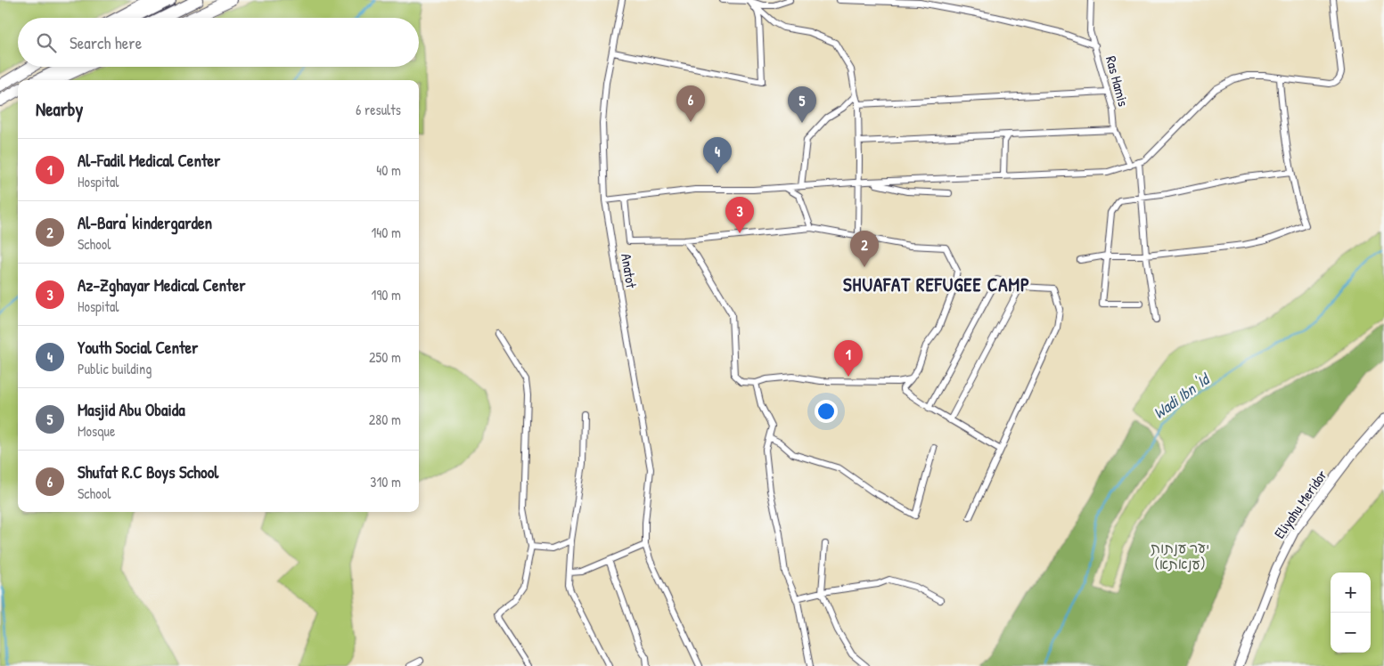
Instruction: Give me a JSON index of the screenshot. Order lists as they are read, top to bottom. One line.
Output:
{"streets":{"street":["Ras Hamis","Anatot","Eliyahu Meridor"]},"districts":["SHUAFAT REFUGEE CAMP"],"water":["Wadi Ibn 'Id"],"parks":["יער ענתות (ענאתא)"],"page":{"search":"Search here","heading":["Nearby","6 results"],"pins":["6","5","4","3","2","1"],"list":[{"mark":"1","name":"Al-Fadil Medical Center","note":"Hospital","value":"40 m"},{"mark":"2","name":"Al-Bara' kindergarden","note":"School","value":"140 m"},{"mark":"3","name":"Az-Zghayar Medical Center","note":"Hospital","value":"190 m"},{"mark":"4","name":"Youth Social Center","note":"Public building","value":"250 m"},{"mark":"5","name":"Masjid Abu Obaida","note":"Mosque","value":"280 m"},{"mark":"6","name":"Shufat R.C Boys School","note":"School","value":"310 m"}],"map_buttons":["+","−"]}}
